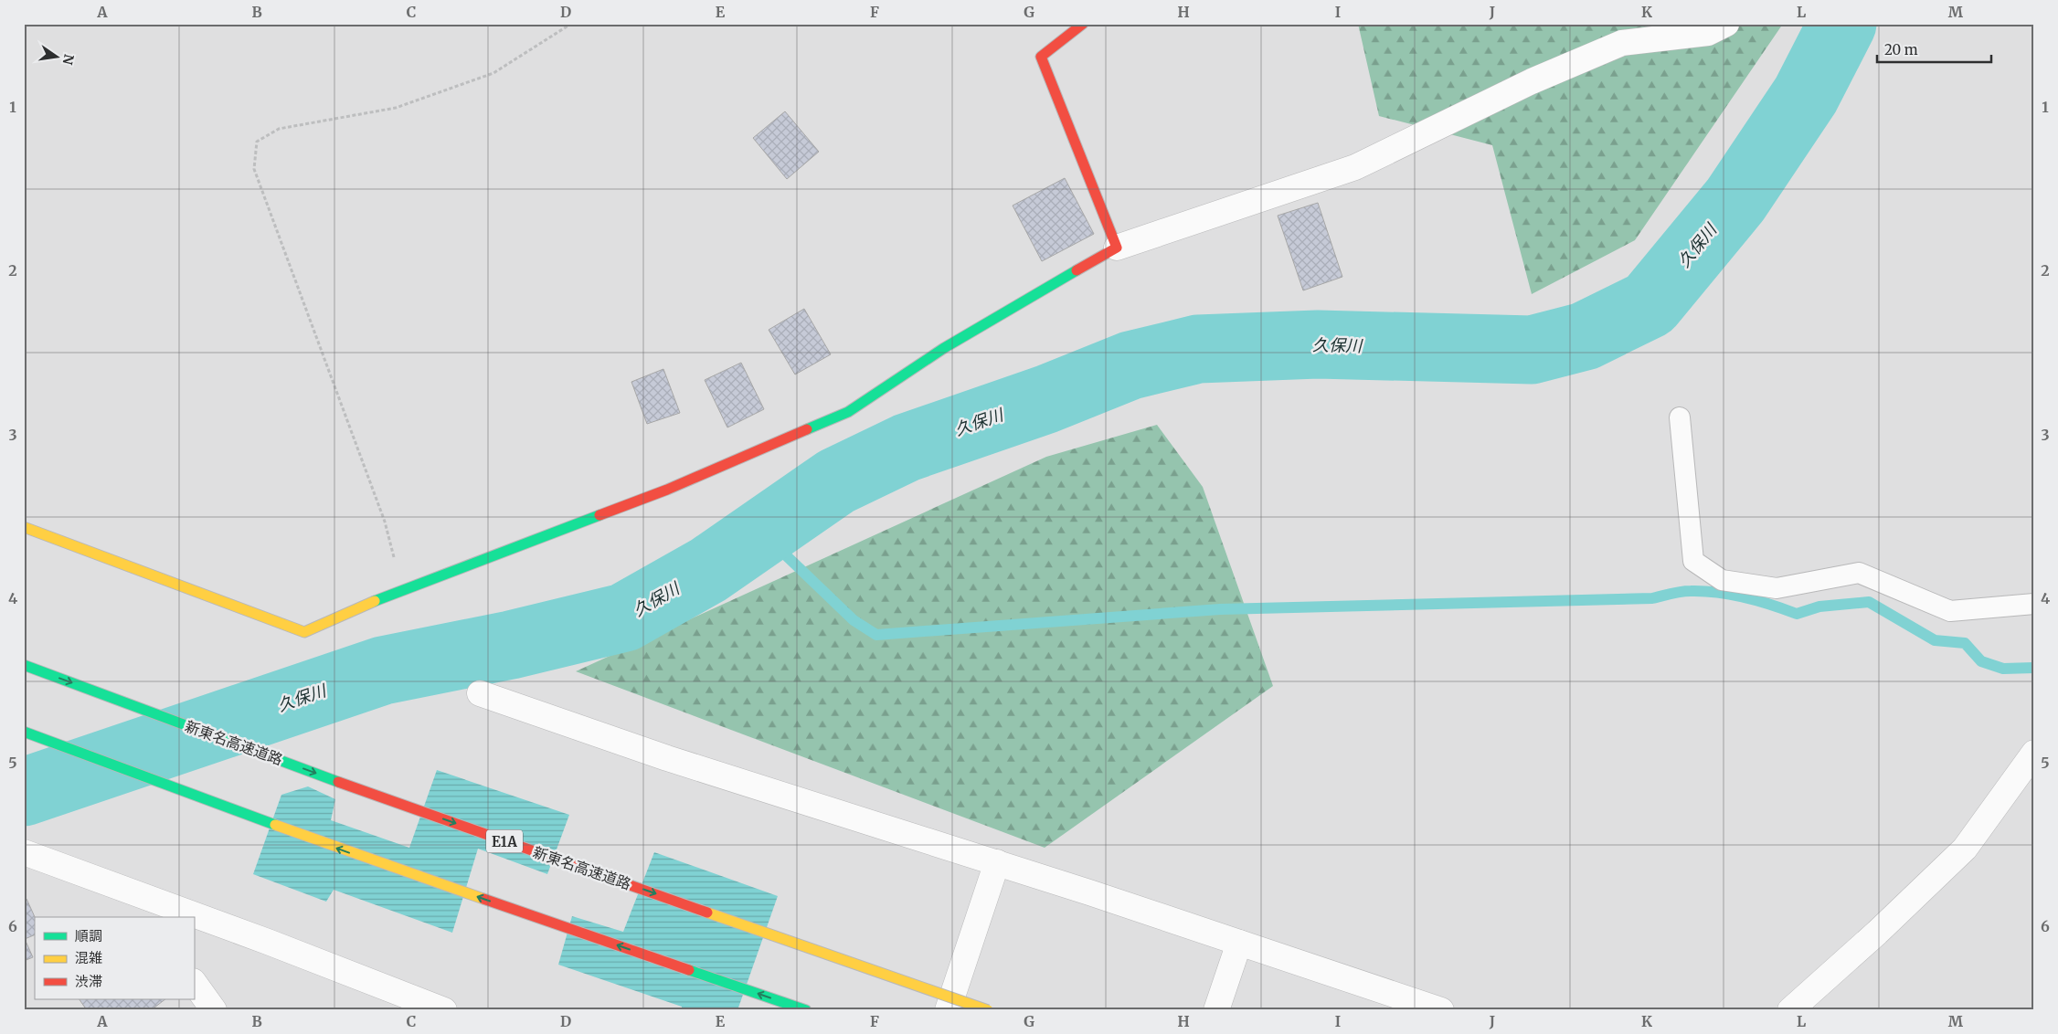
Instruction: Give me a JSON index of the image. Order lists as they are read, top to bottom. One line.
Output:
{"streets":{"main road":["新東名高速道路","E1A"]},"water":["久保川"],"legend":["順調","混雑","渋滞"],"scale_bar":"20 m","north":"right","grid":{"columns":["A","B","C","D","E","F","G","H","I","J","K","L","M"],"rows":["1","2","3","4","5","6"]}}
